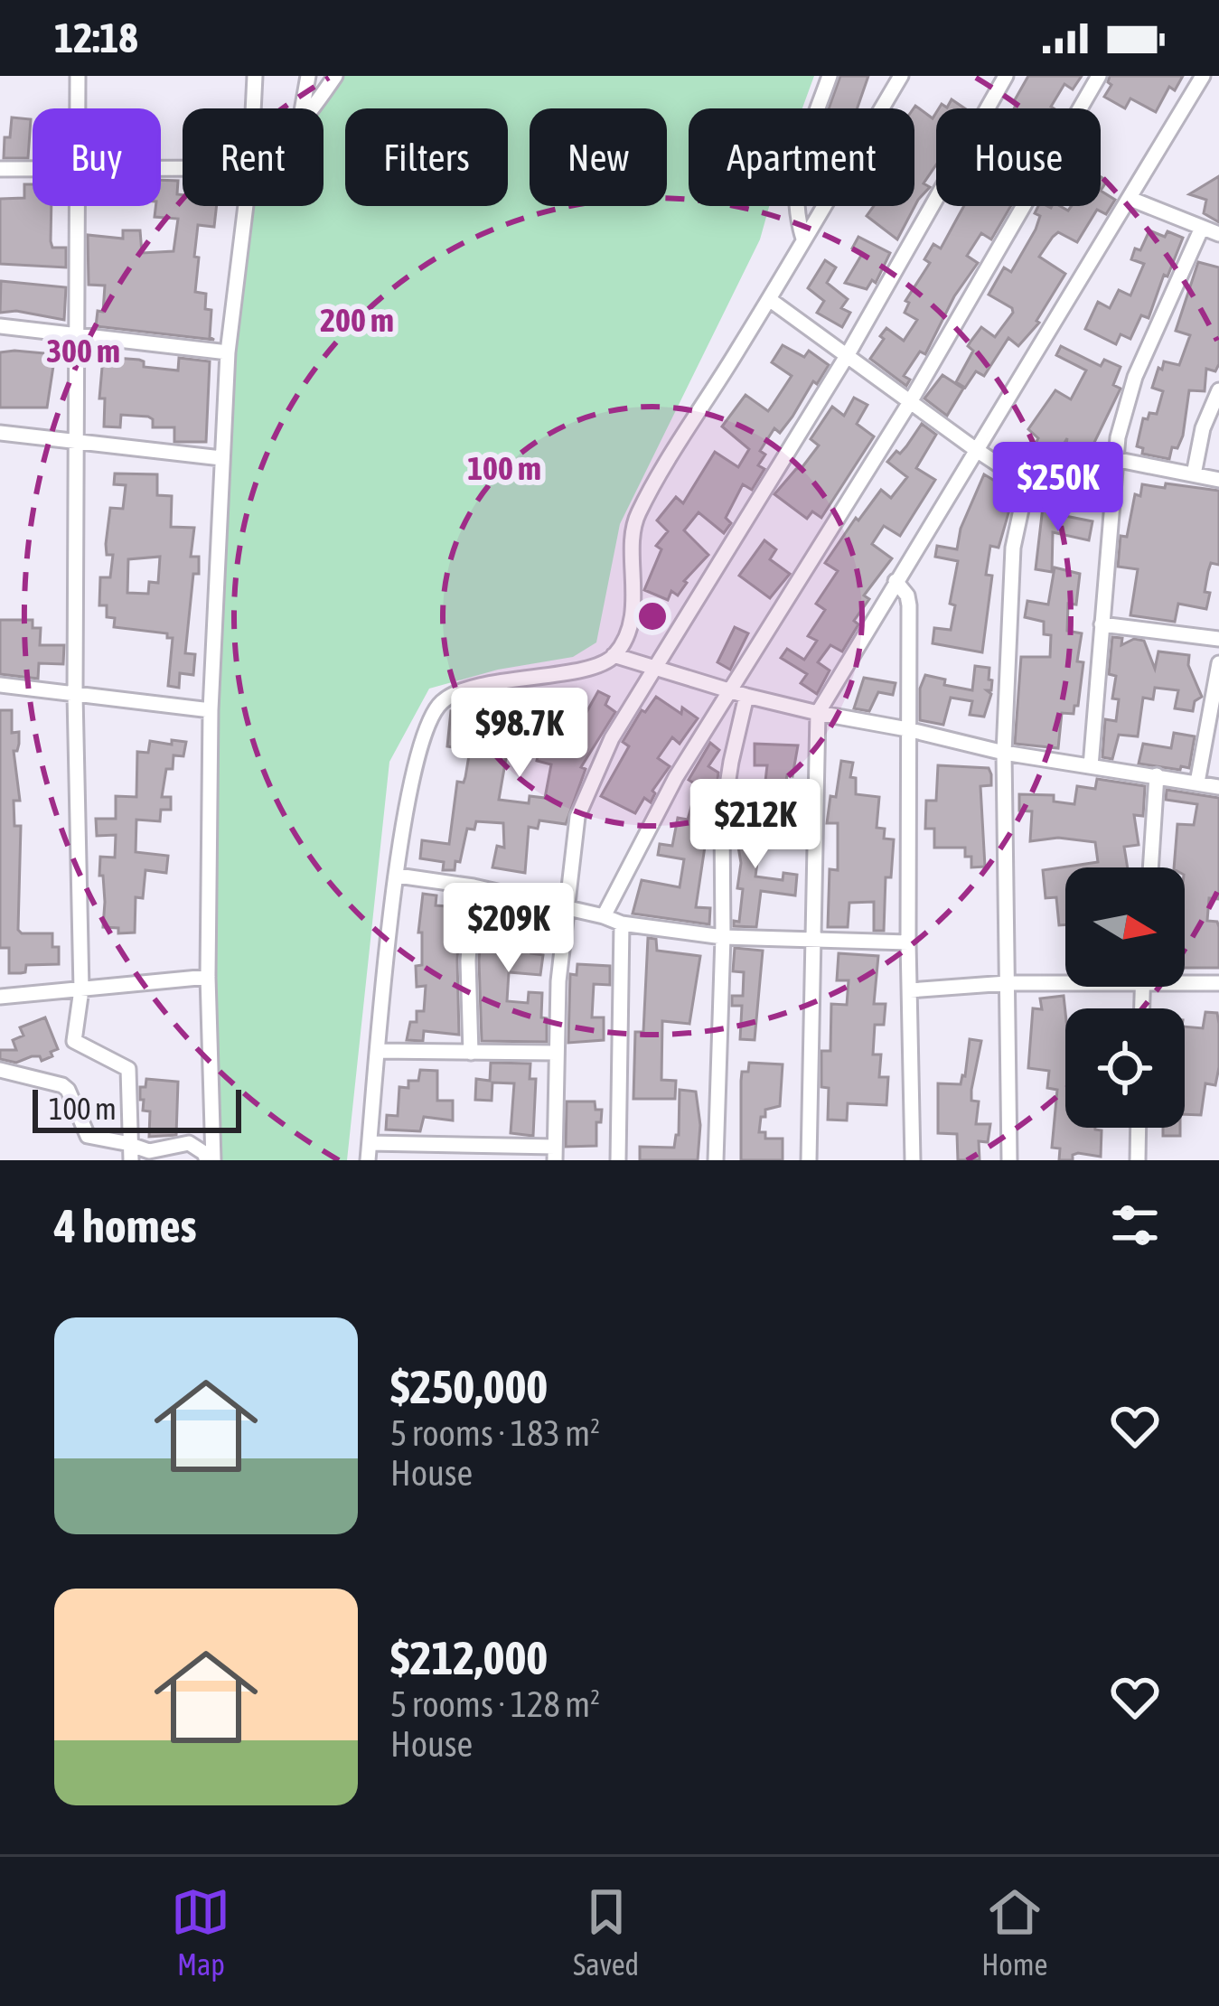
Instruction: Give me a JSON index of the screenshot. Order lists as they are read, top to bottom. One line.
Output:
{"scale_bar":"100 m","north":"right","page":{"status":"12:18","chip":["Buy","Rent","Filters","New","Apartment","House"],"price":["$250K","$98.7K","$212K","$209K"],"scale":"100 m","heading":"4 homes","list":[{"name":"$250,000","note":"5 rooms · 183 m² · House"},{"name":"$212,000","note":"5 rooms · 128 m² · House"}],"tabs":["Map","Saved","Home"]},"rings":["200 m","300 m","100 m"]}
